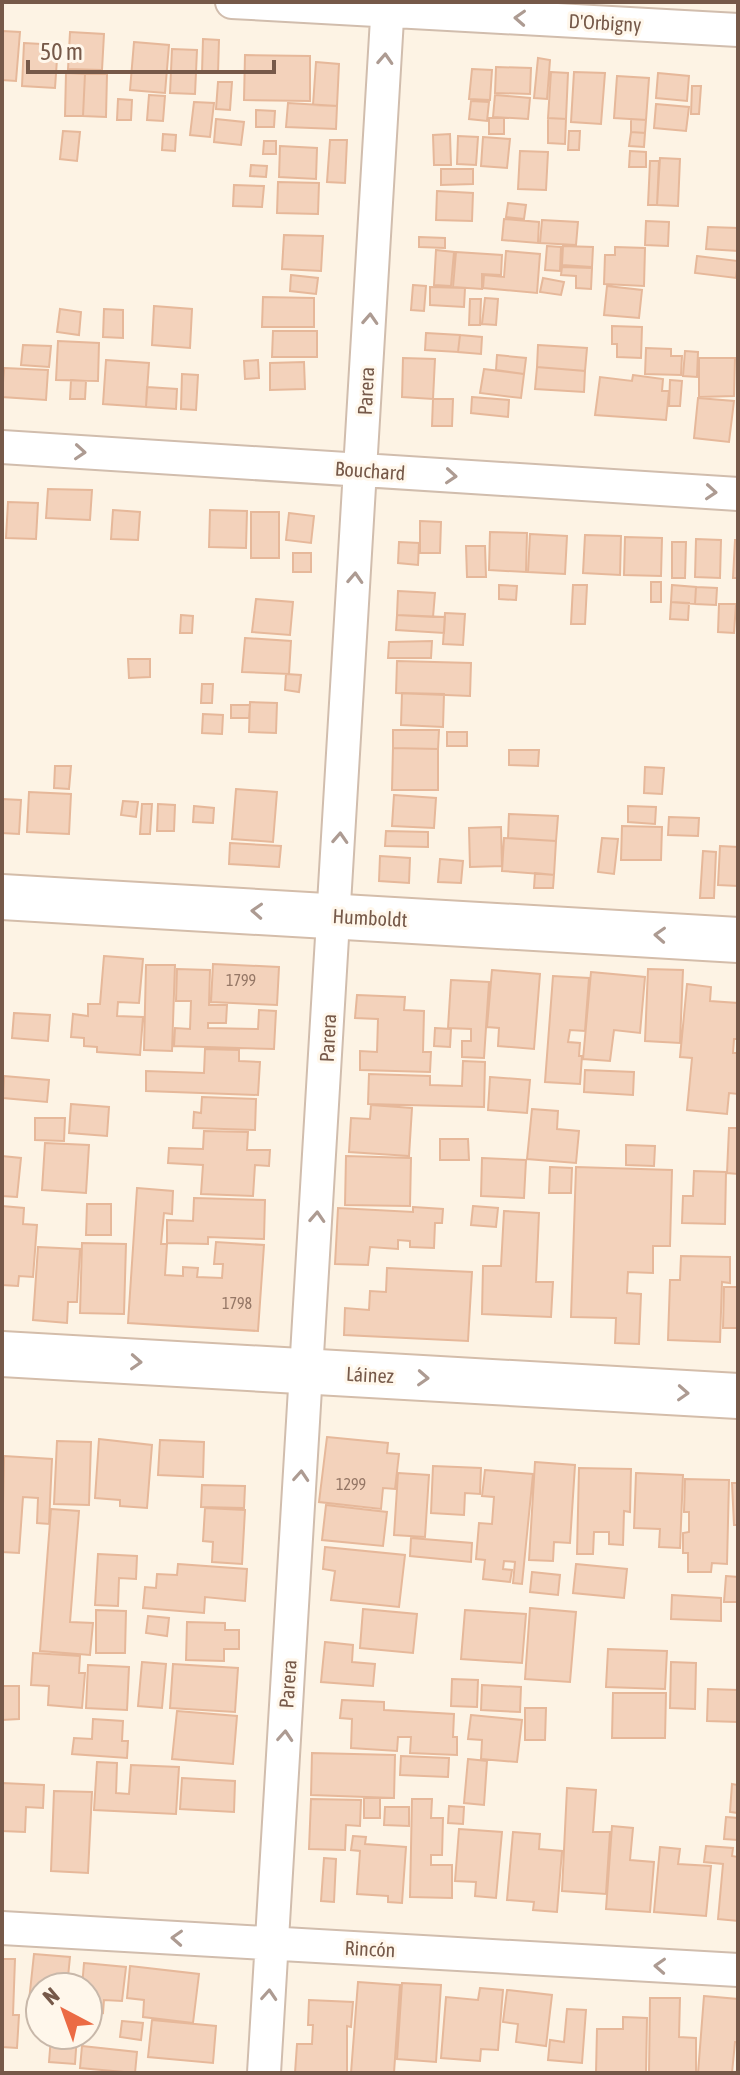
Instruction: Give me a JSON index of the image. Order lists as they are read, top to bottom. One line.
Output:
{"streets":{"main road":["Humboldt","Láinez"],"street":["D'Orbigny","Parera","Bouchard","Rincón"]},"crossings":[["D'Orbigny","Parera"],["Parera","Bouchard"],["Parera","Humboldt"],["Parera","Láinez"],["Parera","Rincón"]],"one_way":["D'Orbigny","Parera","Bouchard","Humboldt","Láinez","Rincón"],"house_numbers":["1799","1798","1299"],"scale_bar":"50 m","north":"top left"}
